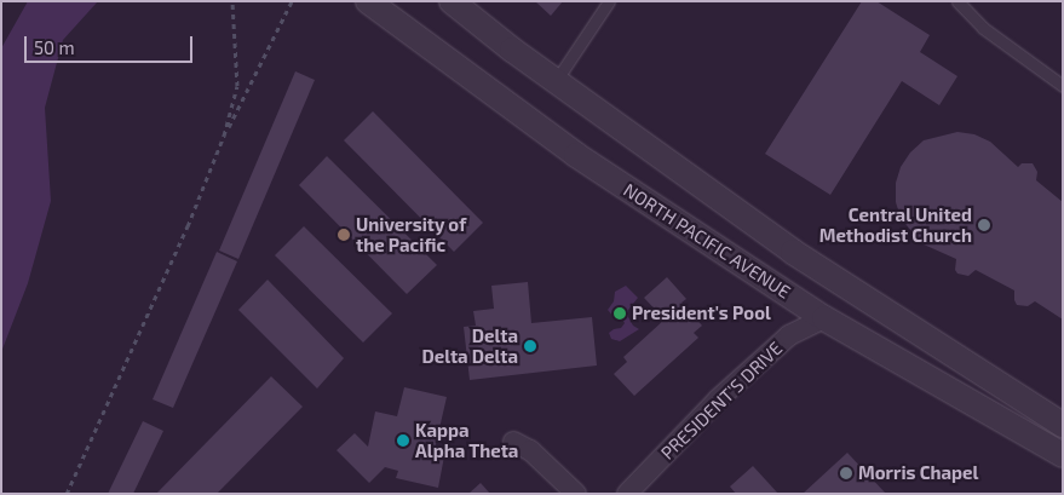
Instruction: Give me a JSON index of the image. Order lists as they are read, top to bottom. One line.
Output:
{"streets":{"street":["NORTH PACIFIC AVENUE","PRESIDENT'S DRIVE"]},"crossings":[["NORTH PACIFIC AVENUE","PRESIDENT'S DRIVE"]],"places":["Central United Methodist Church","University of the Pacific","President's Pool","Delta Delta Delta","Kappa Alpha Theta","Morris Chapel"],"scale_bar":"50 m"}
